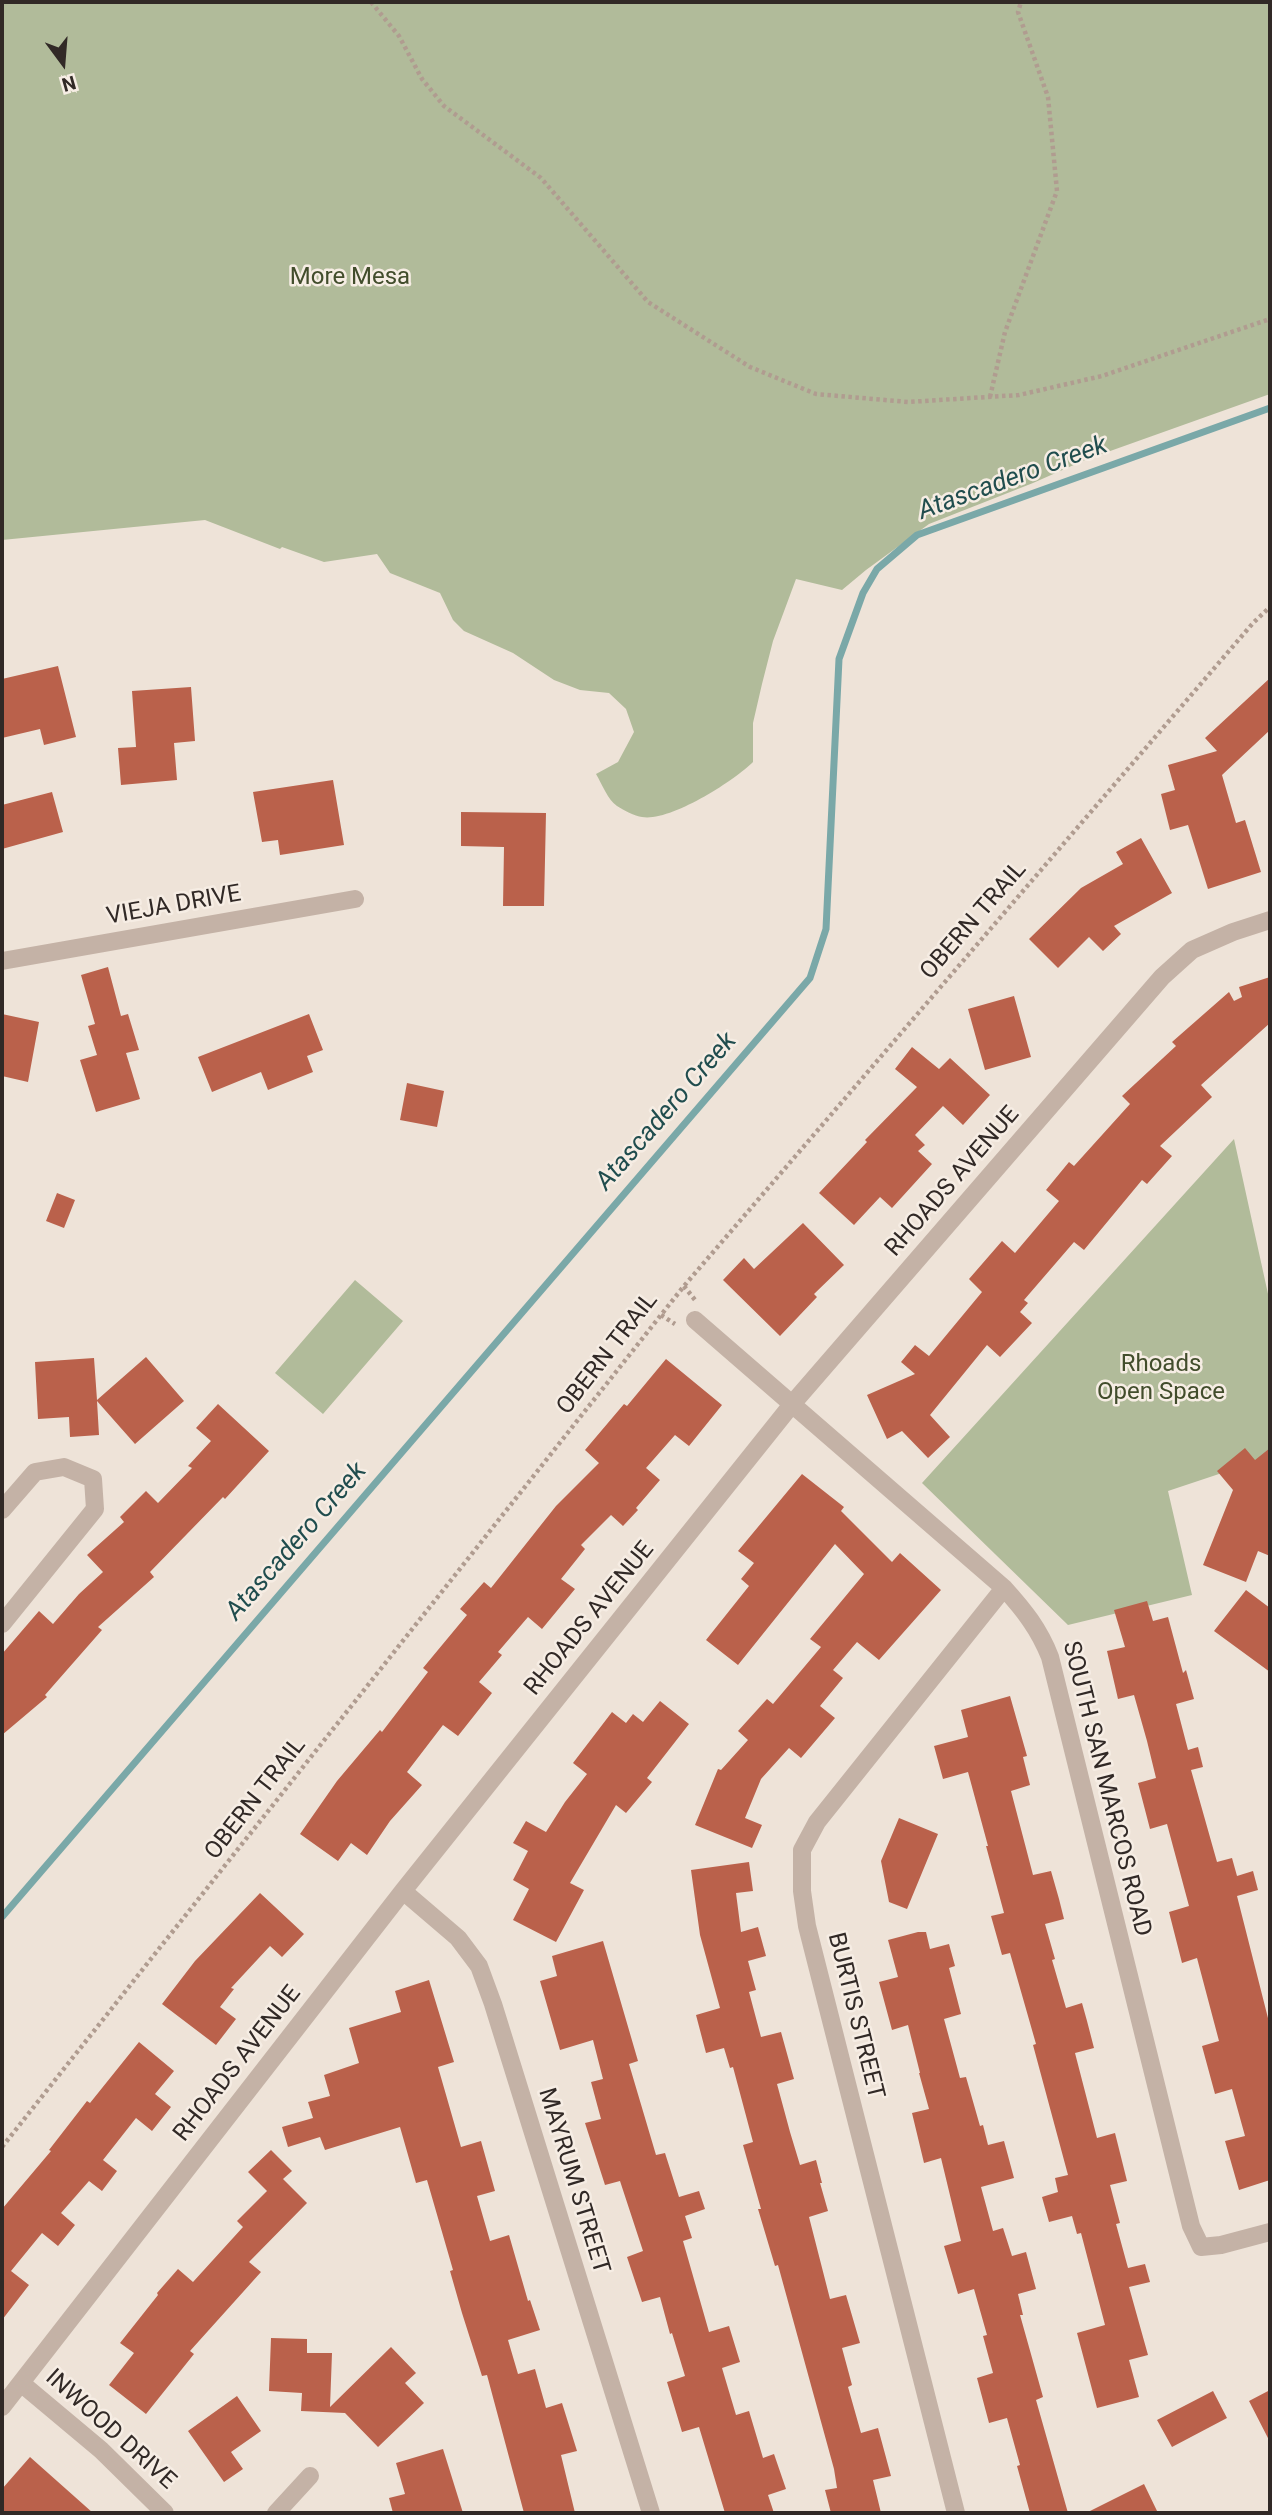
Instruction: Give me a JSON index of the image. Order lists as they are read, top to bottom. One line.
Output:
{"streets":{"street":["VIEJA DRIVE","RHOADS AVENUE","SOUTH SAN MARCOS ROAD","BURTIS STREET","MAYRUM STREET","INWOOD DRIVE"],"path":["OBERN TRAIL"]},"crossings":[["RHOADS AVENUE","SOUTH SAN MARCOS ROAD"],["RHOADS AVENUE","MAYRUM STREET"],["RHOADS AVENUE","INWOOD DRIVE"],["SOUTH SAN MARCOS ROAD","BURTIS STREET"]],"water":["Atascadero Creek"],"parks":["More Mesa","Rhoads Open Space"],"north":"bottom"}
